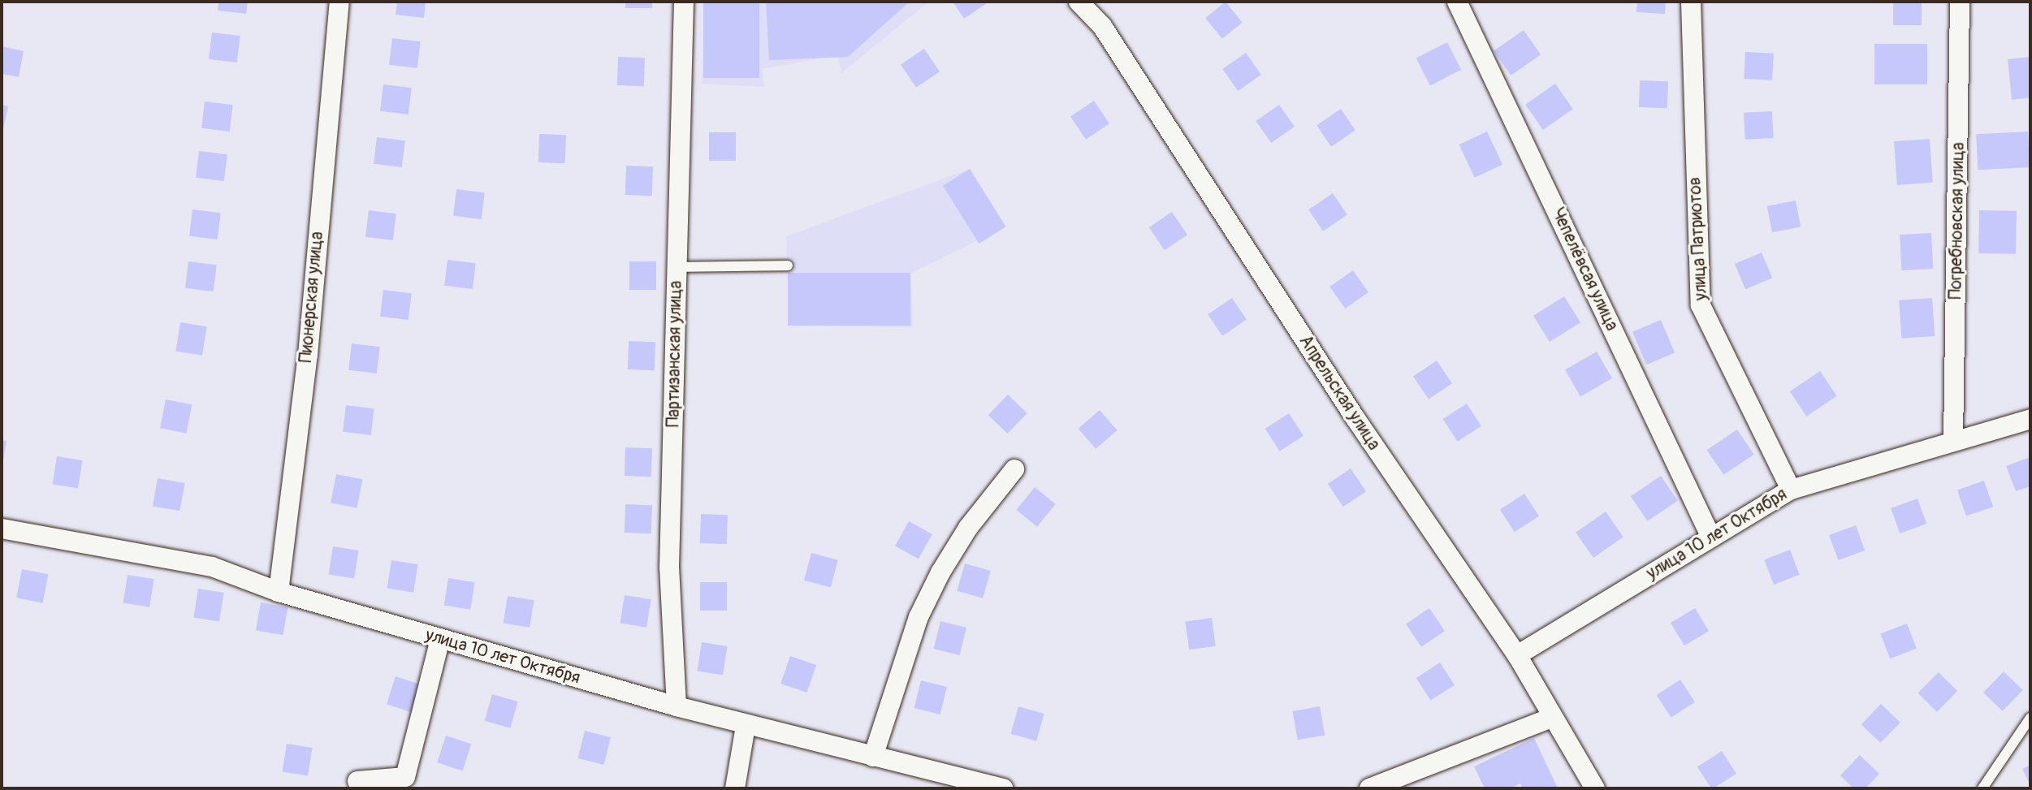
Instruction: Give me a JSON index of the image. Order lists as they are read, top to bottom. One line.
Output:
{"streets":{"street":["Погребновская улица","улица Патриотов","Чепелёвсая улица","Пионерская улица","Партизанская улица","Апрельская улица","улица 10 лет Октября"]},"crossings":[["Погребновская улица","улица 10 лет Октября"],["улица Патриотов","улица 10 лет Октября"],["Чепелёвсая улица","улица 10 лет Октября"],["Пионерская улица","улица 10 лет Октября"],["Партизанская улица","улица 10 лет Октября"],["Апрельская улица","улица 10 лет Октября"]]}
